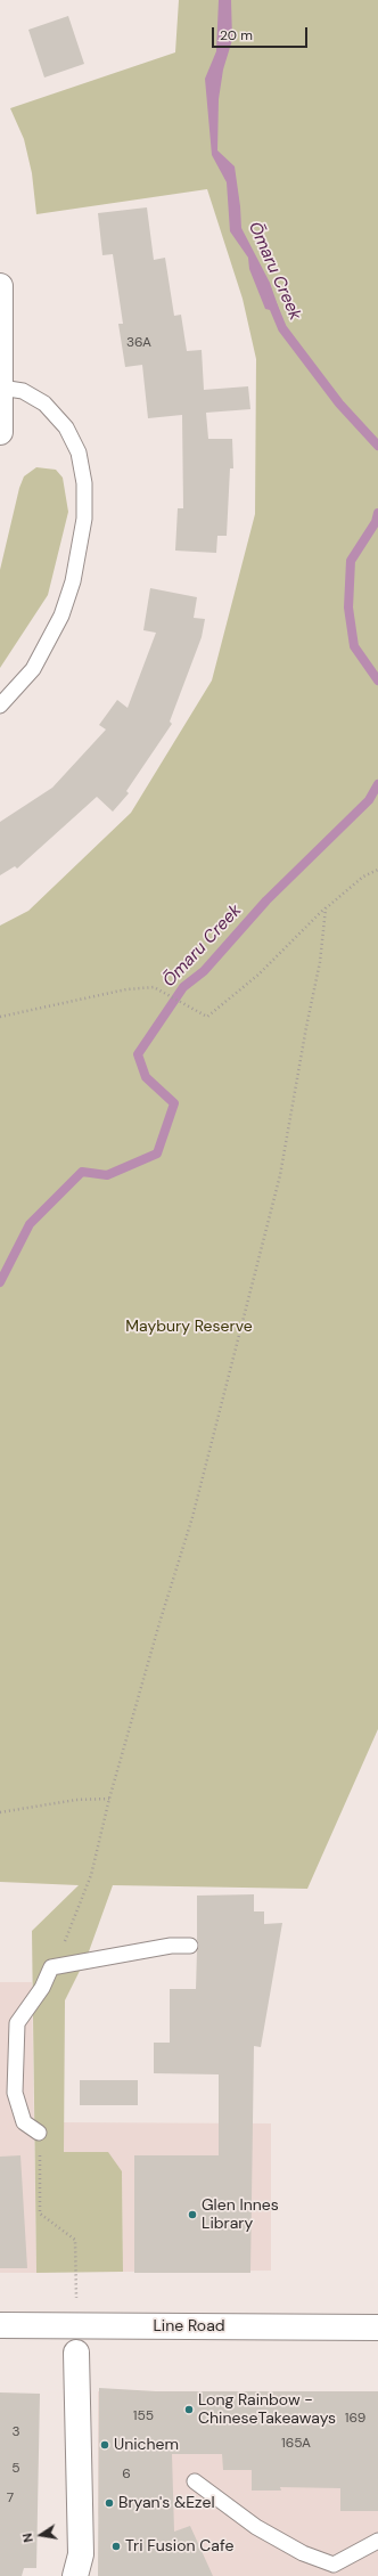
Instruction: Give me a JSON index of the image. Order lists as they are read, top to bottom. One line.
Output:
{"streets":{"street":["Line Road"]},"water":["Ōmaru Creek"],"parks":["Maybury Reserve"],"places":["Glen Innes Library","Long Rainbow - ChineseTakeaways","Unichem","Bryan's &Ezel","Tri Fusion Cafe"],"house_numbers":["36A","155","169","3","165A","5","6","7"],"scale_bar":"20 m","north":"left"}
